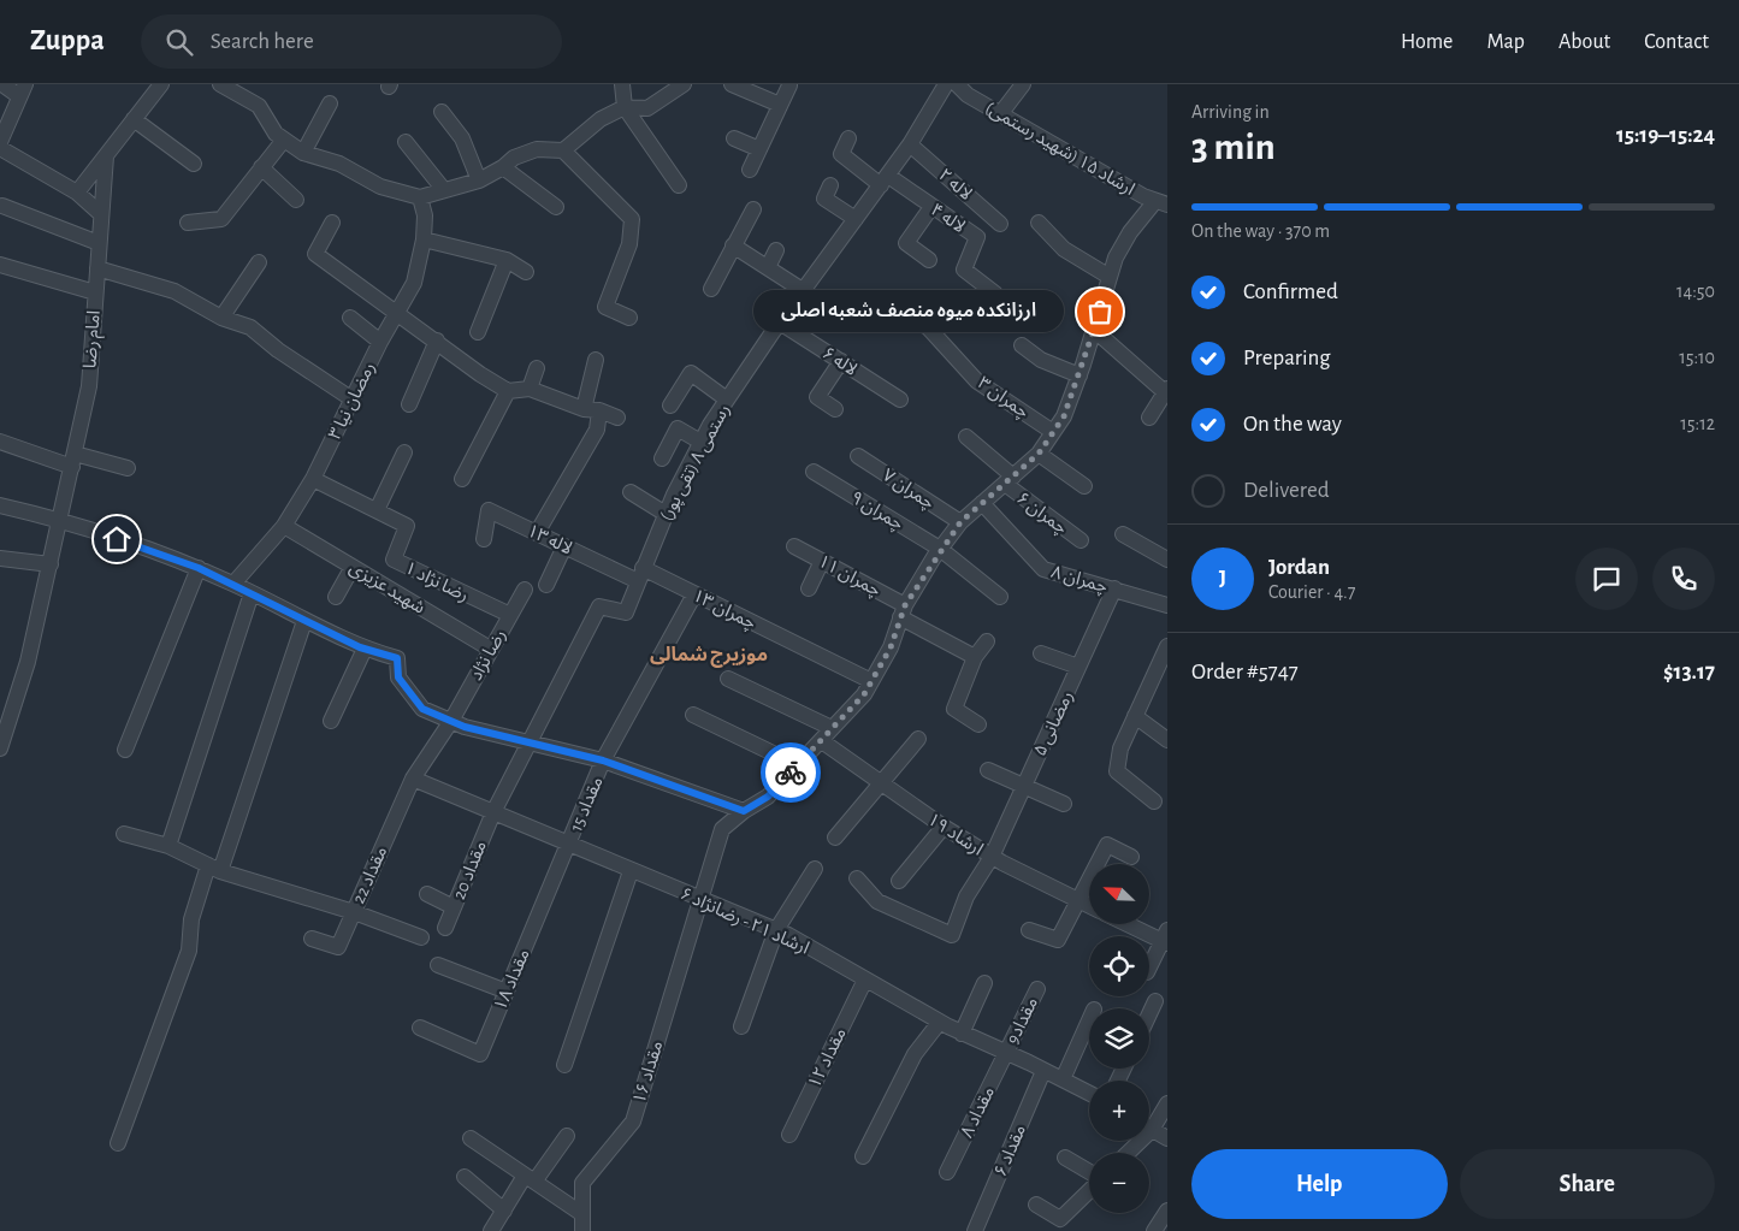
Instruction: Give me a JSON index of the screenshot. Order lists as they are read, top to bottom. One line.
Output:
{"streets":{"street":["ارشاد ۱۵ (شهید رستمی)","لاله ۲","لاله ۴","امام رضا","لاله ۶","چمران ۳","رمضان نیا ۳","رستمی ۸ (تقی پور)","چمران ۷","چمران ۹","چمران ۶","لاله ۱۳","چمران ۱۱","چمران ۸","رضا نژاد ۱","شهید عزیزی","چمران ۱۳","رضا نژاد","رمضانی ۵","مقداد 15","ارشاد ۱۹","مقداد 20","مقداد 22","ارشاد ۲۱ - رضانژاد ۶","مقداد ۱۸","مقداد9","مقداد ۱۲","مقداد ۱۶","مقداد ۸","مقداد ۶"]},"crossings":[["ارشاد ۱۵ (شهید رستمی)","مقداد ۱۶"],["لاله ۲","رستمی ۸ (تقی پور)"],["لاله ۴","رستمی ۸ (تقی پور)"],["لاله ۶","رستمی ۸ (تقی پور)"],["چمران ۳","مقداد ۱۶"],["رمضان نیا ۳","رضا نژاد ۱"],["رمضان نیا ۳","شهید عزیزی"],["رستمی ۸ (تقی پور)","لاله ۱۳"],["رستمی ۸ (تقی پور)","چمران ۱۳"],["رستمی ۸ (تقی پور)","مقداد 20"],["چمران ۷","مقداد ۱۶"],["چمران ۹","مقداد ۱۶"],["چمران ۶","مقداد ۱۶"],["لاله ۱۳","چمران ۱۳"],["چمران ۱۱","مقداد ۱۶"],["چمران ۸","رمضانی ۵"],["چمران ۸","مقداد ۱۶"],["رضا نژاد ۱","رضا نژاد"],["شهید عزیزی","رضا نژاد"],["چمران ۱۳","مقداد 15"],["چمران ۱۳","مقداد ۱۶"],["رضا نژاد","مقداد 22"],["رضا نژاد","ارشاد ۲۱ - رضانژاد ۶"],["رمضانی ۵","ارشاد ۱۹"],["مقداد 15","ارشاد ۲۱ - رضانژاد ۶"],["مقداد 15","مقداد ۱۸"],["ارشاد ۱۹","مقداد ۱۶"],["مقداد 20","ارشاد ۲۱ - رضانژاد ۶"],["مقداد 22","ارشاد ۲۱ - رضانژاد ۶"],["ارشاد ۲۱ - رضانژاد ۶","مقداد ۱۸"],["ارشاد ۲۱ - رضانژاد ۶","مقداد9"],["ارشاد ۲۱ - رضانژاد ۶","مقداد ۱۲"],["ارشاد ۲۱ - رضانژاد ۶","مقداد ۱۶"],["ارشاد ۲۱ - رضانژاد ۶","مقداد ۸"],["ارشاد ۲۱ - رضانژاد ۶","مقداد ۶"],["مقداد9","مقداد ۸"]],"districts":["موزیرج شمالی"],"places":["ارزانکده میوه منصف شعبه اصلی"],"north":"top left","page":{"header":"Zuppa","search":"Search here","nav":["Home","Map","About","Contact"],"heading":["3 min","Arriving in","15:19–15:24"],"panel":["Jordan","Courier · 4.7","Order #5747","$13.17"],"bar":"On the way · 370 m","list":[["Confirmed","14:50"],["Preparing","15:10"],["On the way","15:12"],"Delivered"],"bubble":"ارزانکده میوه منصف شعبه اصلی","round":"J","map_buttons":["+","−"],"buttons":["Help","Share"]}}
